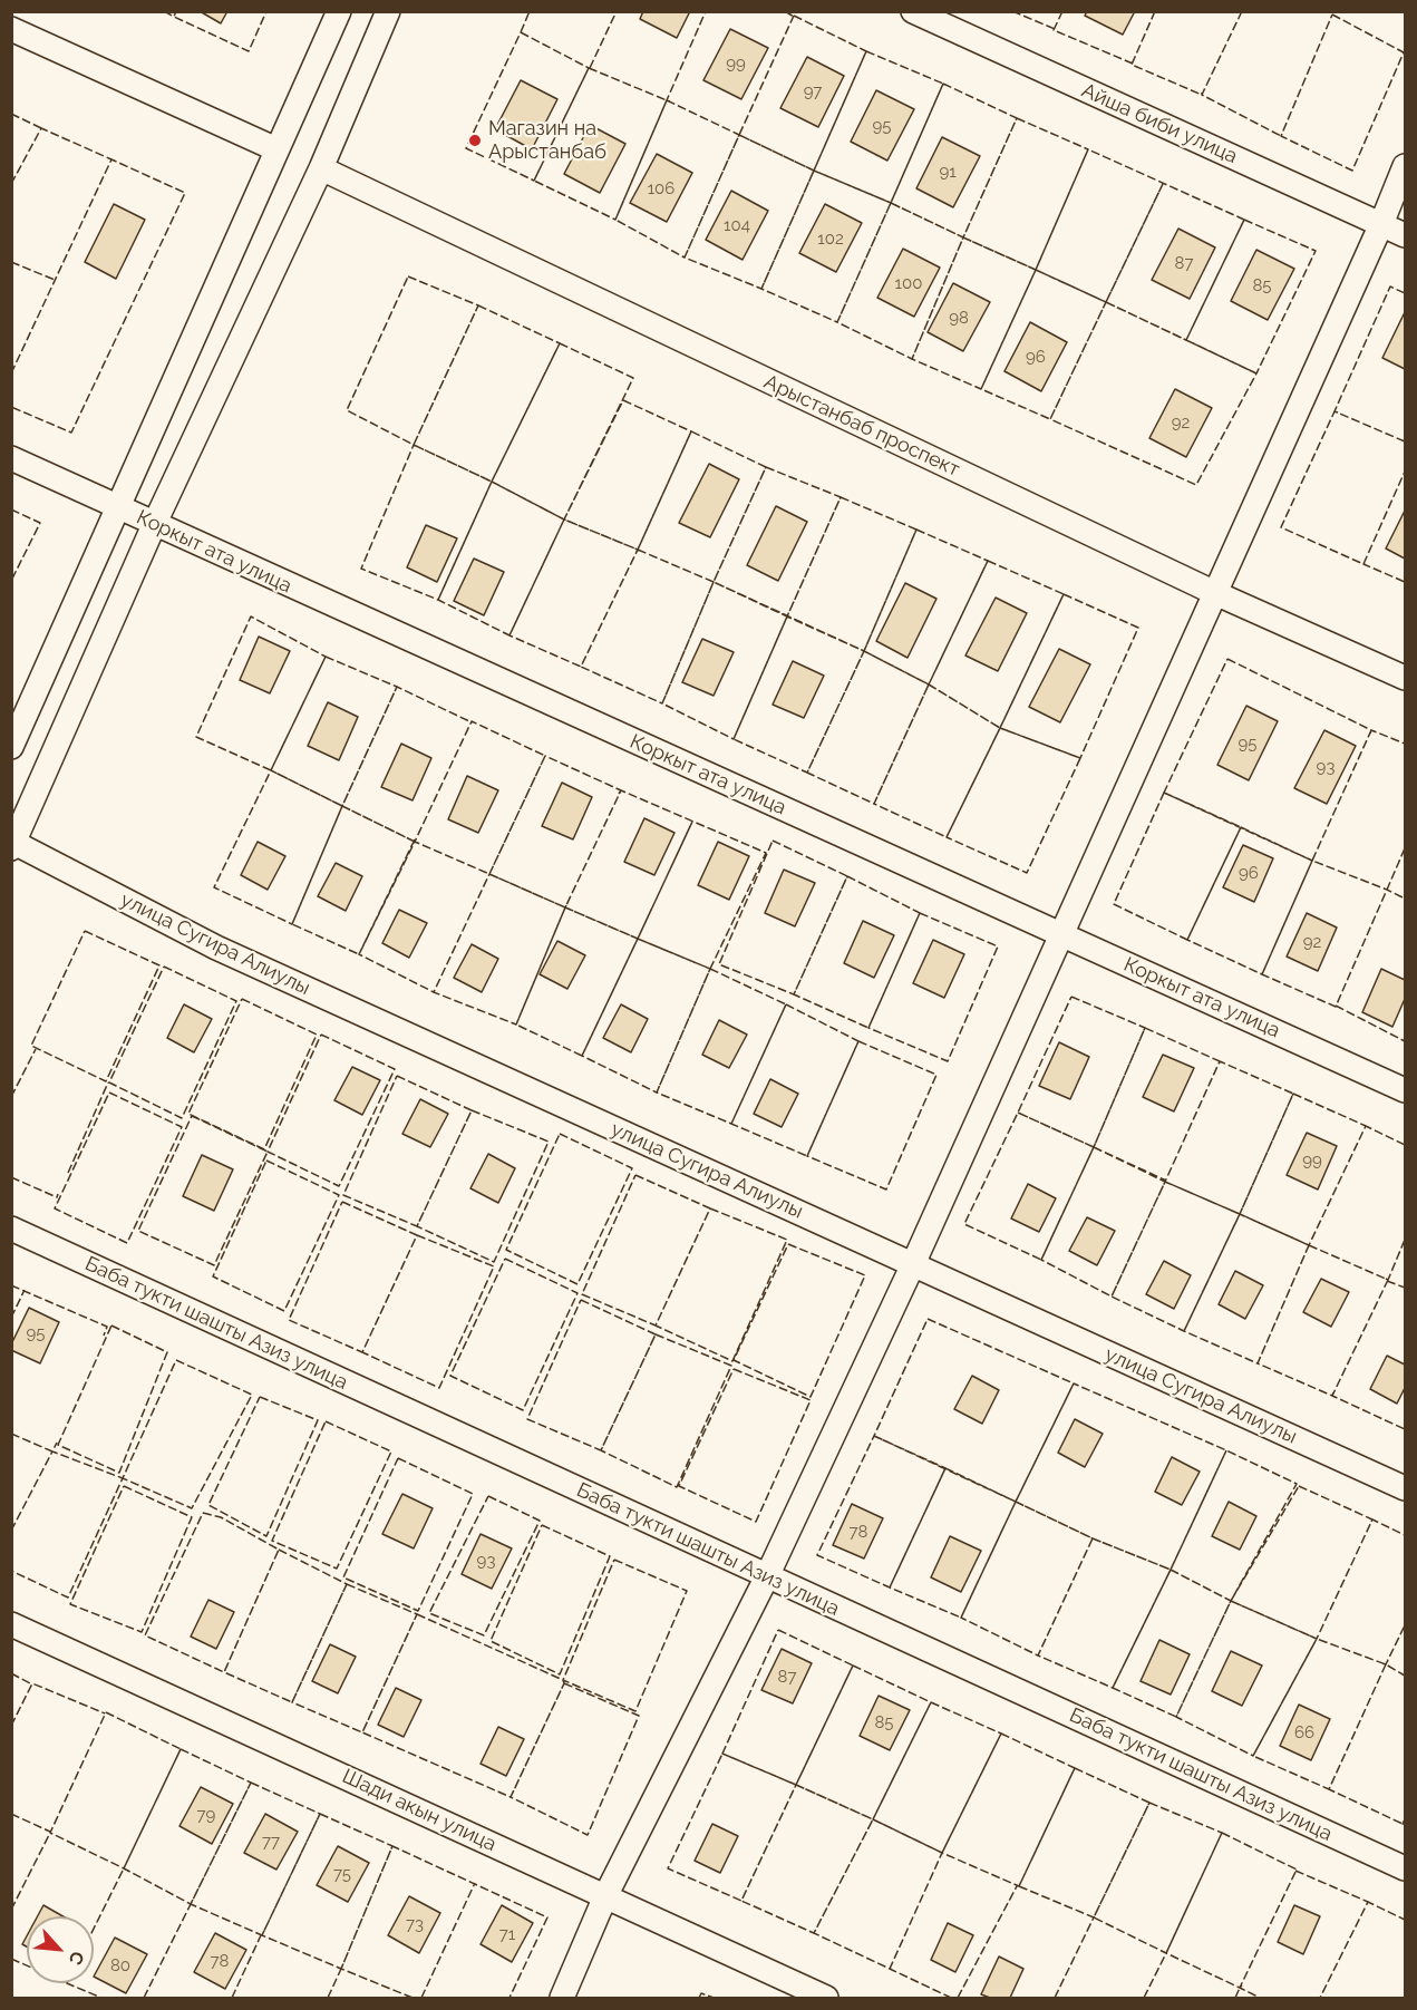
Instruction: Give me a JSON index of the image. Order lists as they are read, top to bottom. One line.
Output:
{"streets":{"street":["Айша биби улица","Арыстанбаб проспект","Коркыт ата улица","улица Сугира Алиулы","Баба тукти шашты Азиз улица","Шади акын улица"]},"places":["Магазин на Арыстанбаб"],"house_numbers":["99","97","95","91","106","104","102","87","100","85","98","96","92","95","93","96","92","99","95","78","93","87","85","66","79","77","75","73","71","78","80"],"north":"bottom right"}
